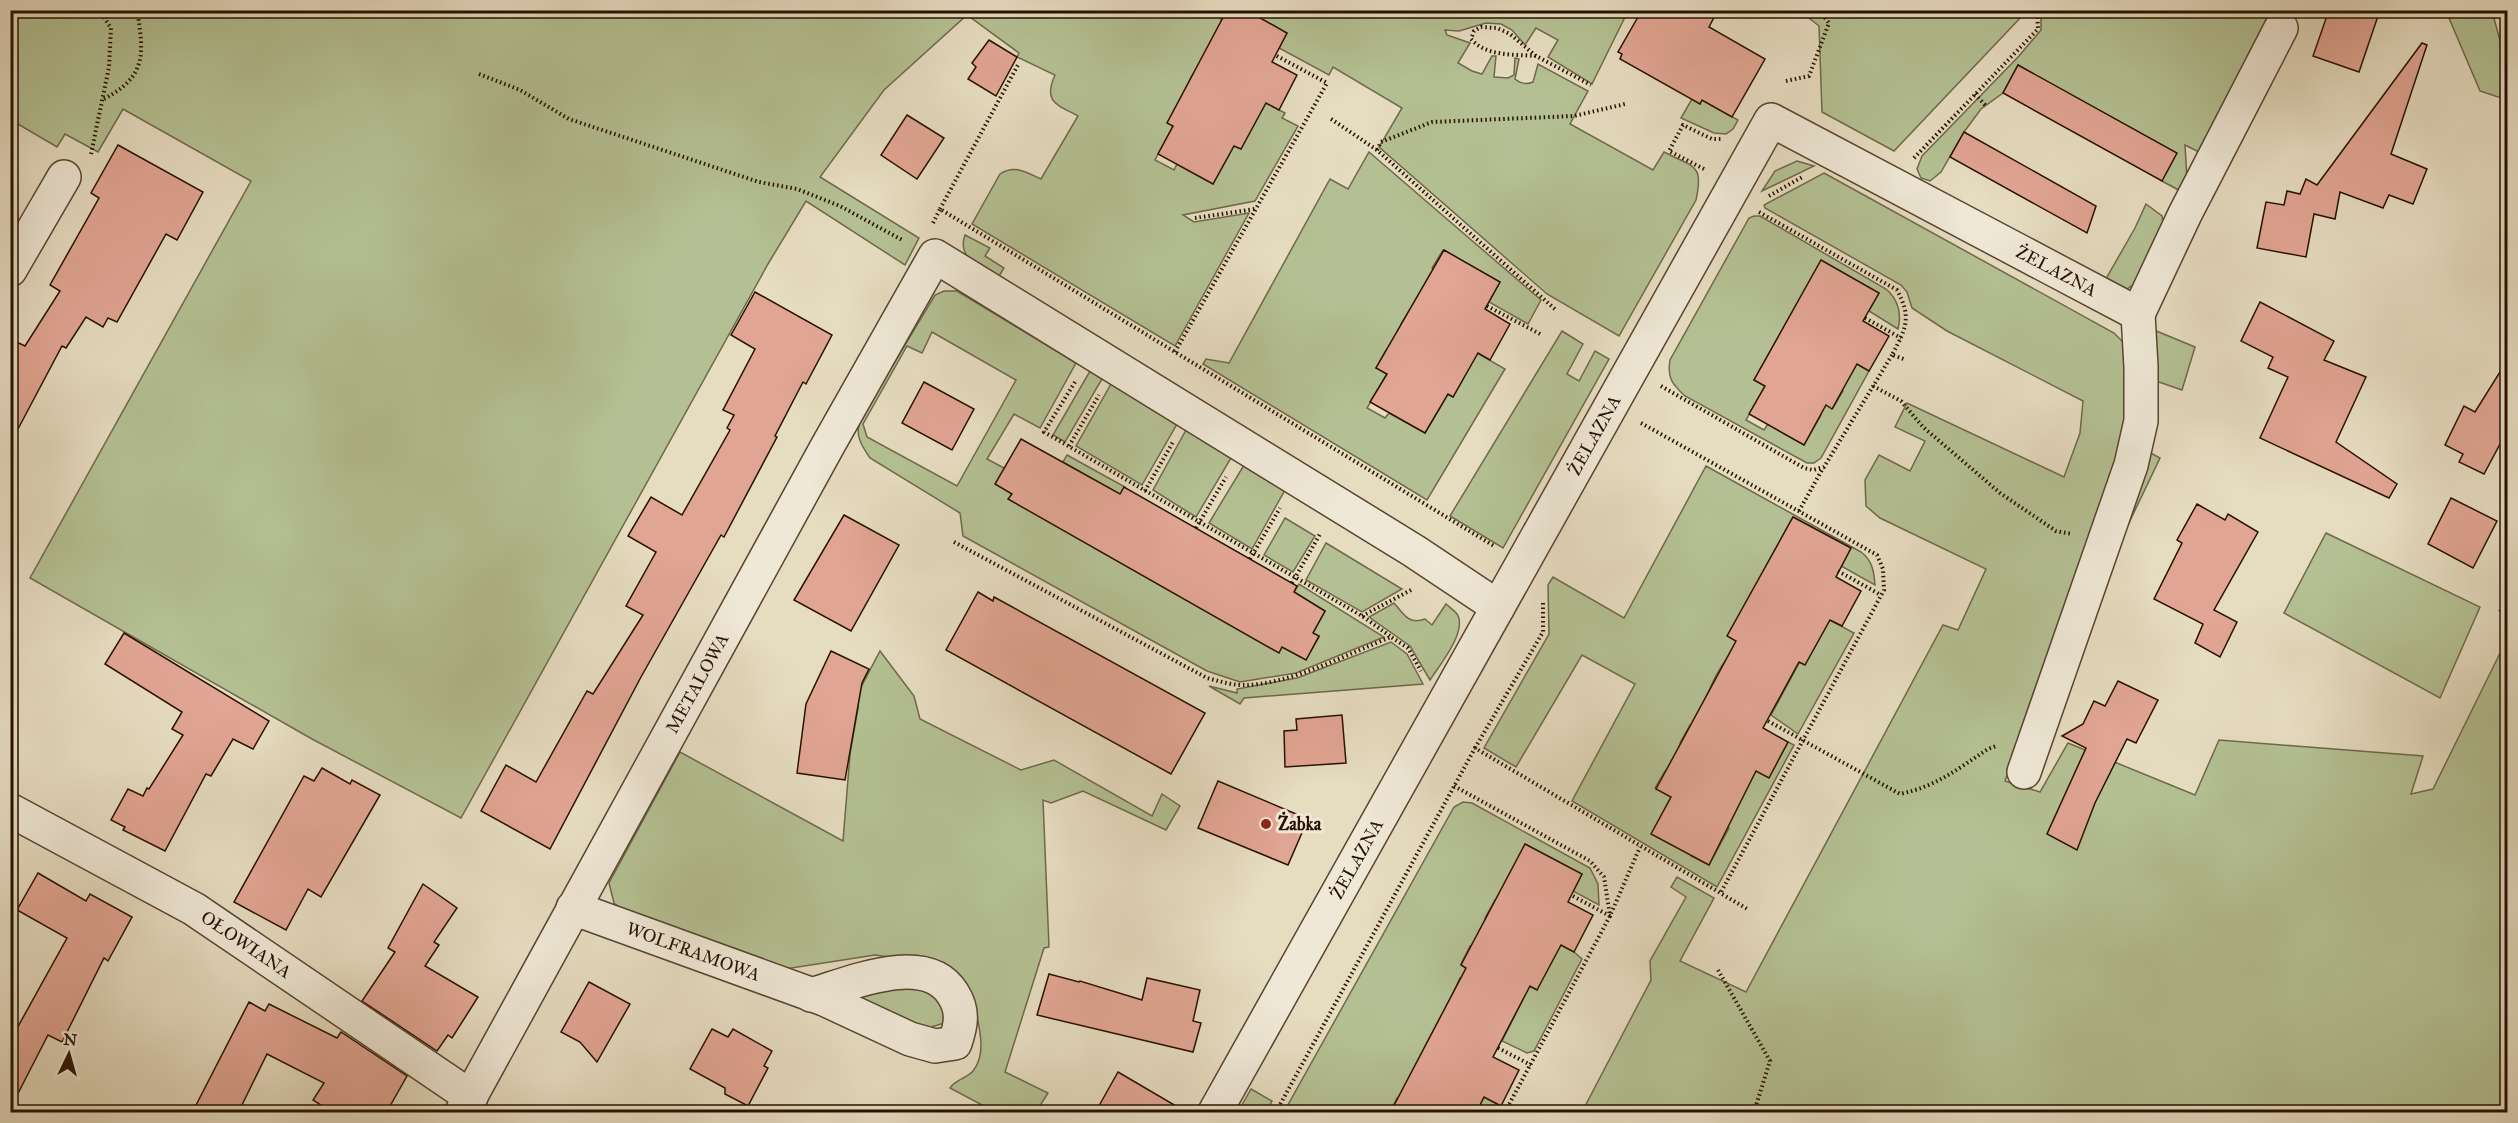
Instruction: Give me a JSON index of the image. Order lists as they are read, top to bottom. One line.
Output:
{"streets":{"street":["ŻELAZNA","METALOWA","OŁOWIANA","WOLFRAMOWA"]},"crossings":[["METALOWA","OŁOWIANA"],["METALOWA","WOLFRAMOWA"]],"places":["Żabka"],"north":"top"}
